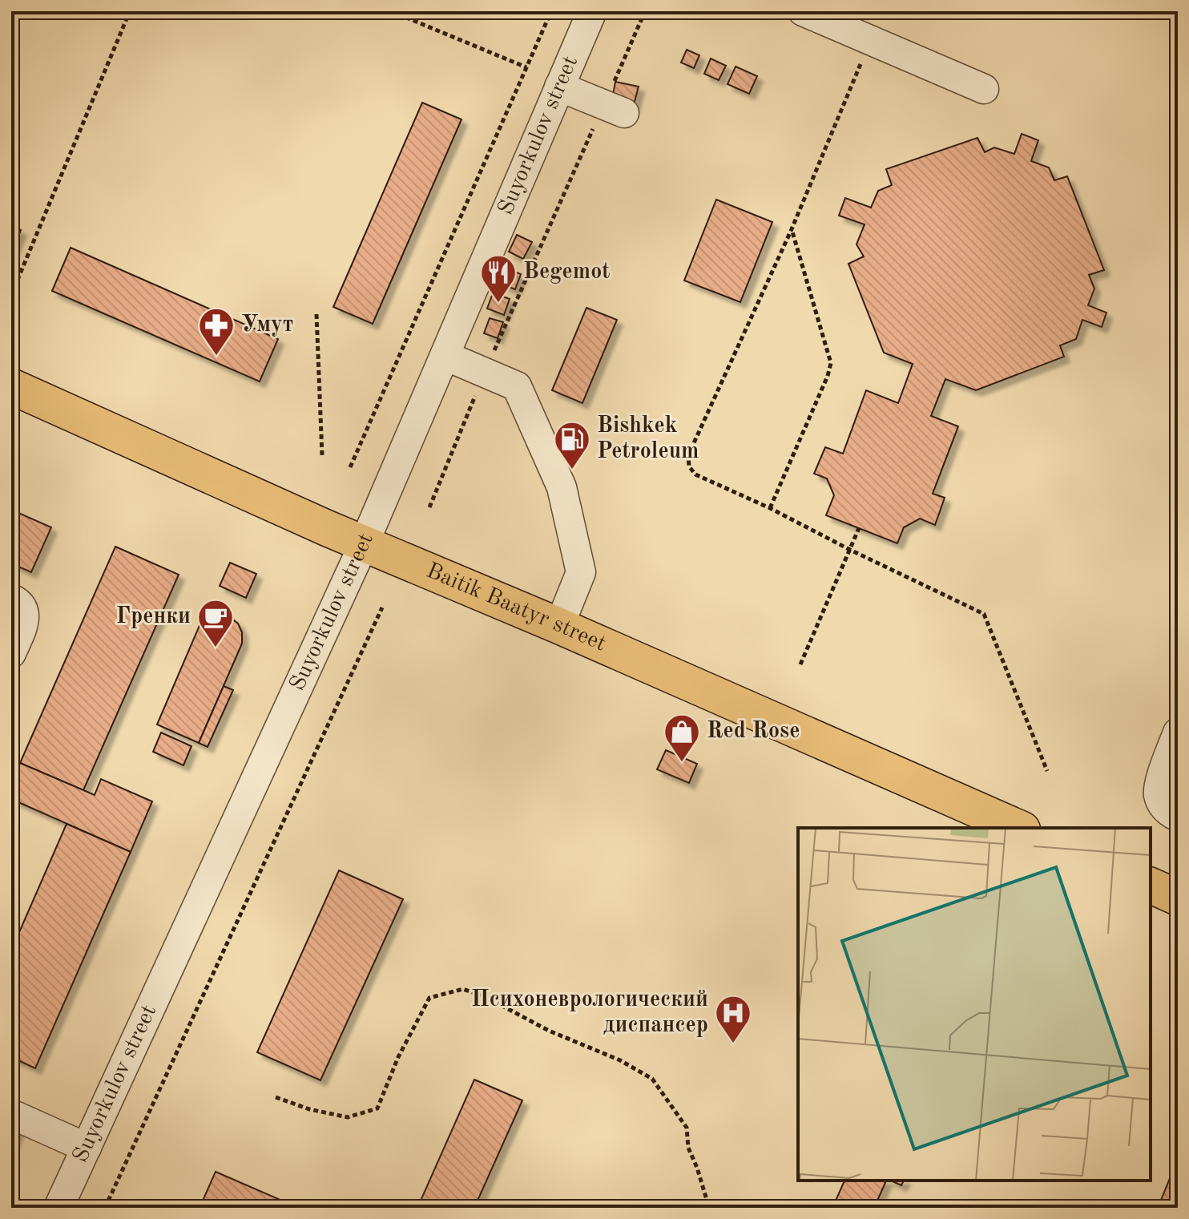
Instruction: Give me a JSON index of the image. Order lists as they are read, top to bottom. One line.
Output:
{"streets":{"main road":["Baitik Baatyr street"],"street":["Suyorkulov street"]},"crossings":[["Suyorkulov street","Baitik Baatyr street"]],"places":{"restaurant":["Begemot"],"pharmacy":["Умут"],"fuel station":["Bishkek Petroleum"],"cafe":["Гренки"],"shop":["Red Rose"],"hospital":["Психоневрологический диспансер"]}}
